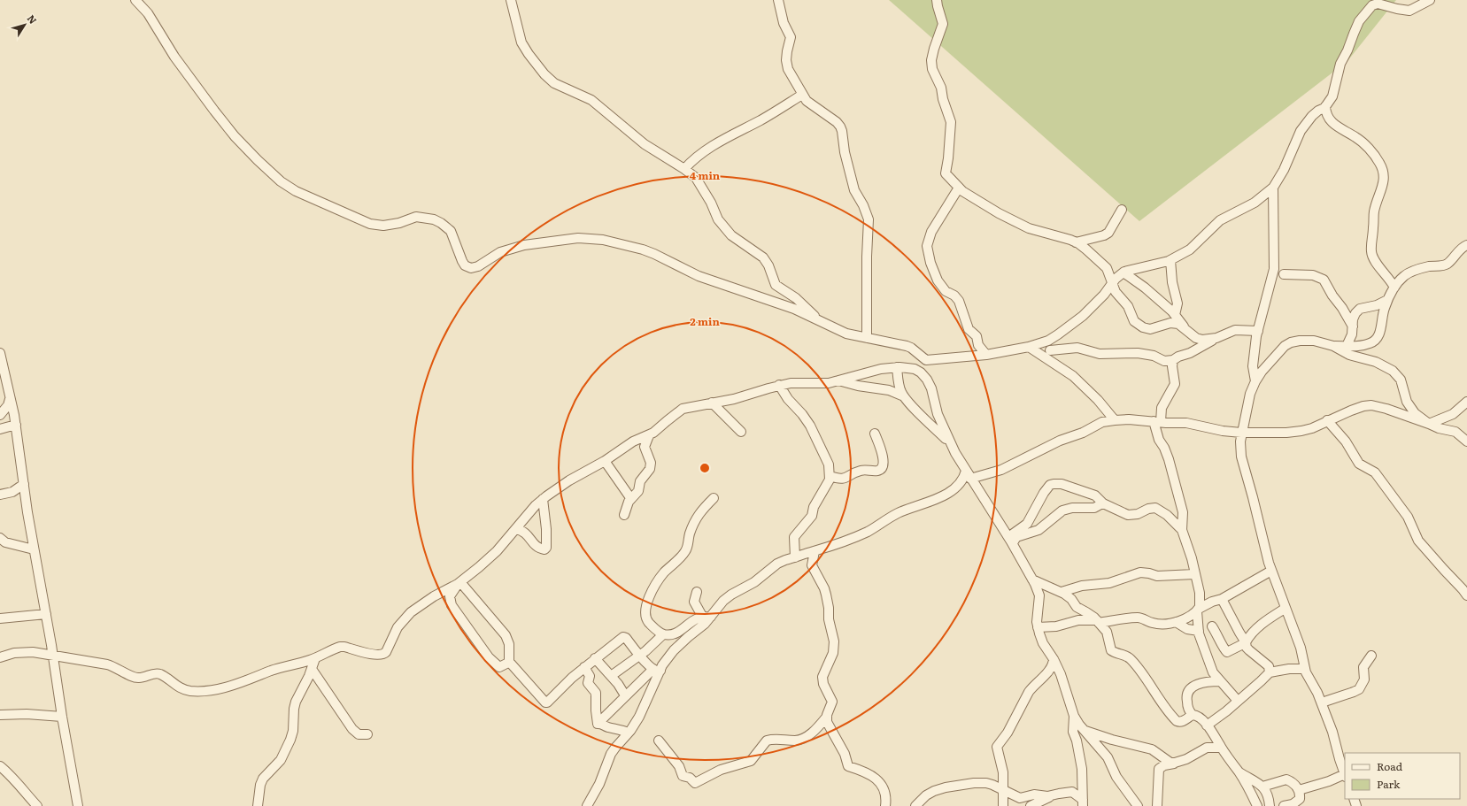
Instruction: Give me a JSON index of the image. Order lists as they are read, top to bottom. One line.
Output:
{"legend":["Road","Park"],"north":"top right","rings":["4 min","2 min"]}
